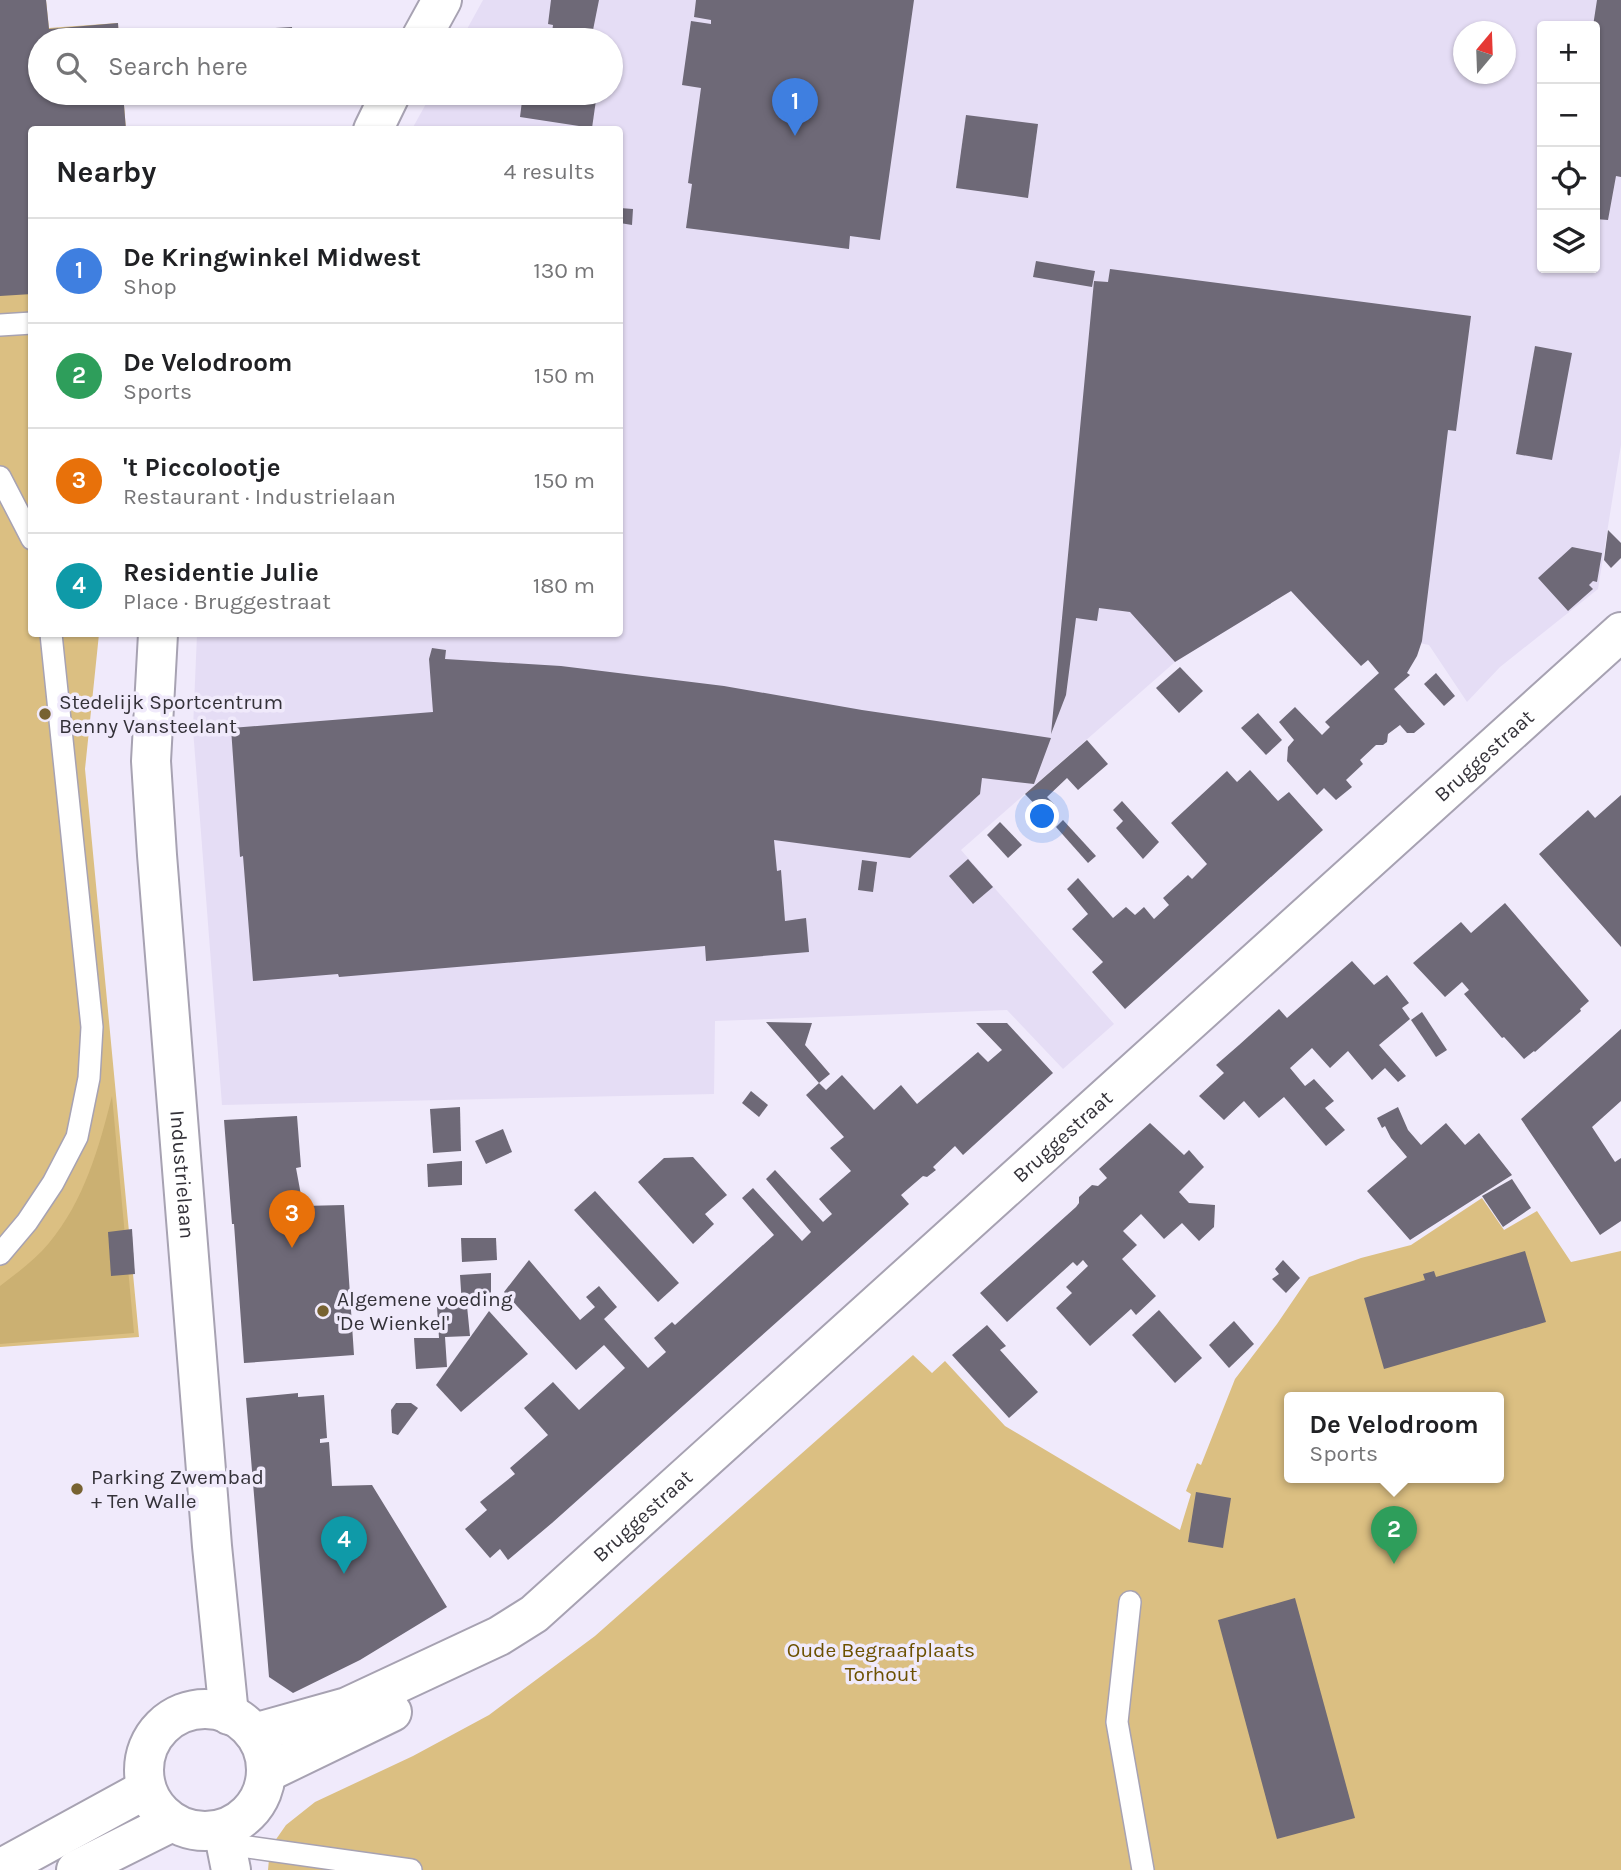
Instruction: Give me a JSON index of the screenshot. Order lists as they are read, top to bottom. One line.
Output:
{"streets":{"street":["Bruggestraat","Industrielaan"]},"crossings":[["Bruggestraat","Industrielaan"]],"parks":["Oude Begraafplaats Torhout"],"places":["Stedelijk Sportcentrum Benny Vansteelant","Algemene voeding 'De Wienkel'","Parking Zwembad + Ten Walle"],"north":"top","page":{"map_buttons":["+","−"],"search":"Search here","pins":["1","3","2","4"],"heading":["Nearby","4 results"],"list":[{"mark":"1","name":"De Kringwinkel Midwest","note":"Shop","value":"130 m"},{"mark":"2","name":"De Velodroom","note":"Sports","value":"150 m"},{"mark":"3","name":"'t Piccolootje","note":"Restaurant · Industrielaan","value":"150 m"},{"mark":"4","name":"Residentie Julie","note":"Place · Bruggestraat","value":"180 m"}],"popup":["De Velodroom","Sports"]}}
